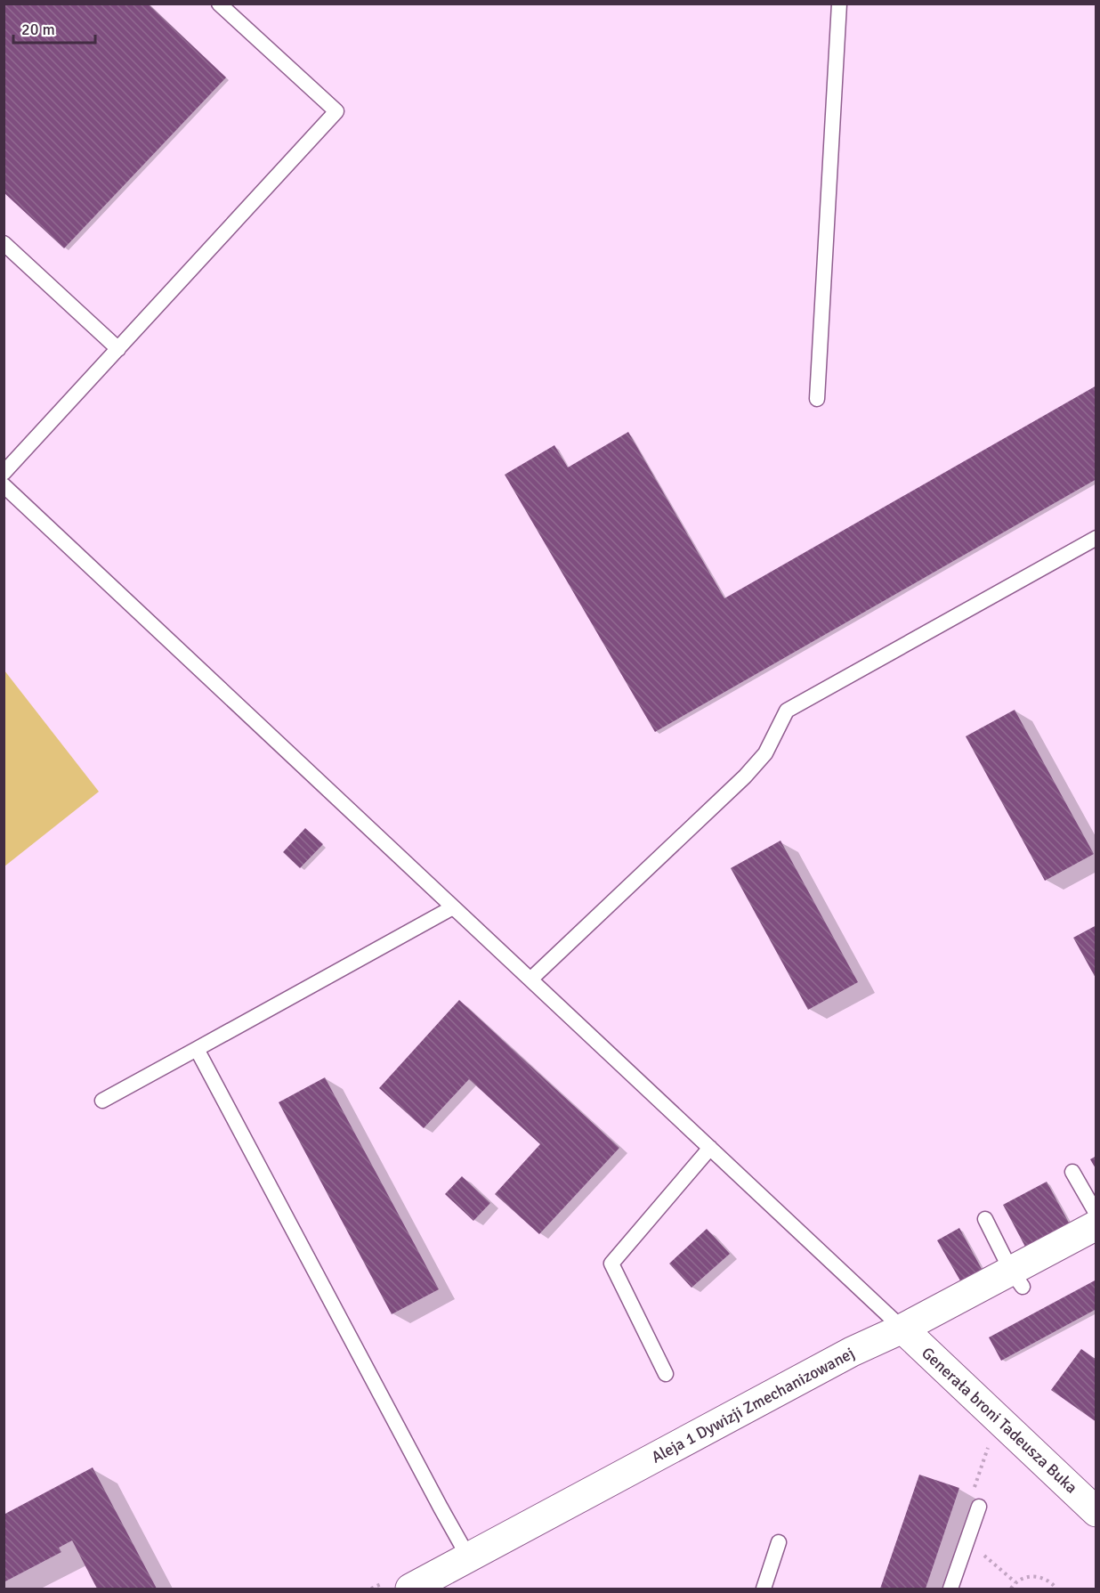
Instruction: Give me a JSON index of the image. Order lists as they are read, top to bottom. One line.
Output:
{"streets":{"street":["Aleja 1 Dywizji Zmechanizowanej","Generała broni Tadeusza Buka"]},"crossings":[["Aleja 1 Dywizji Zmechanizowanej","Generała broni Tadeusza Buka"]],"scale_bar":"20 m"}
